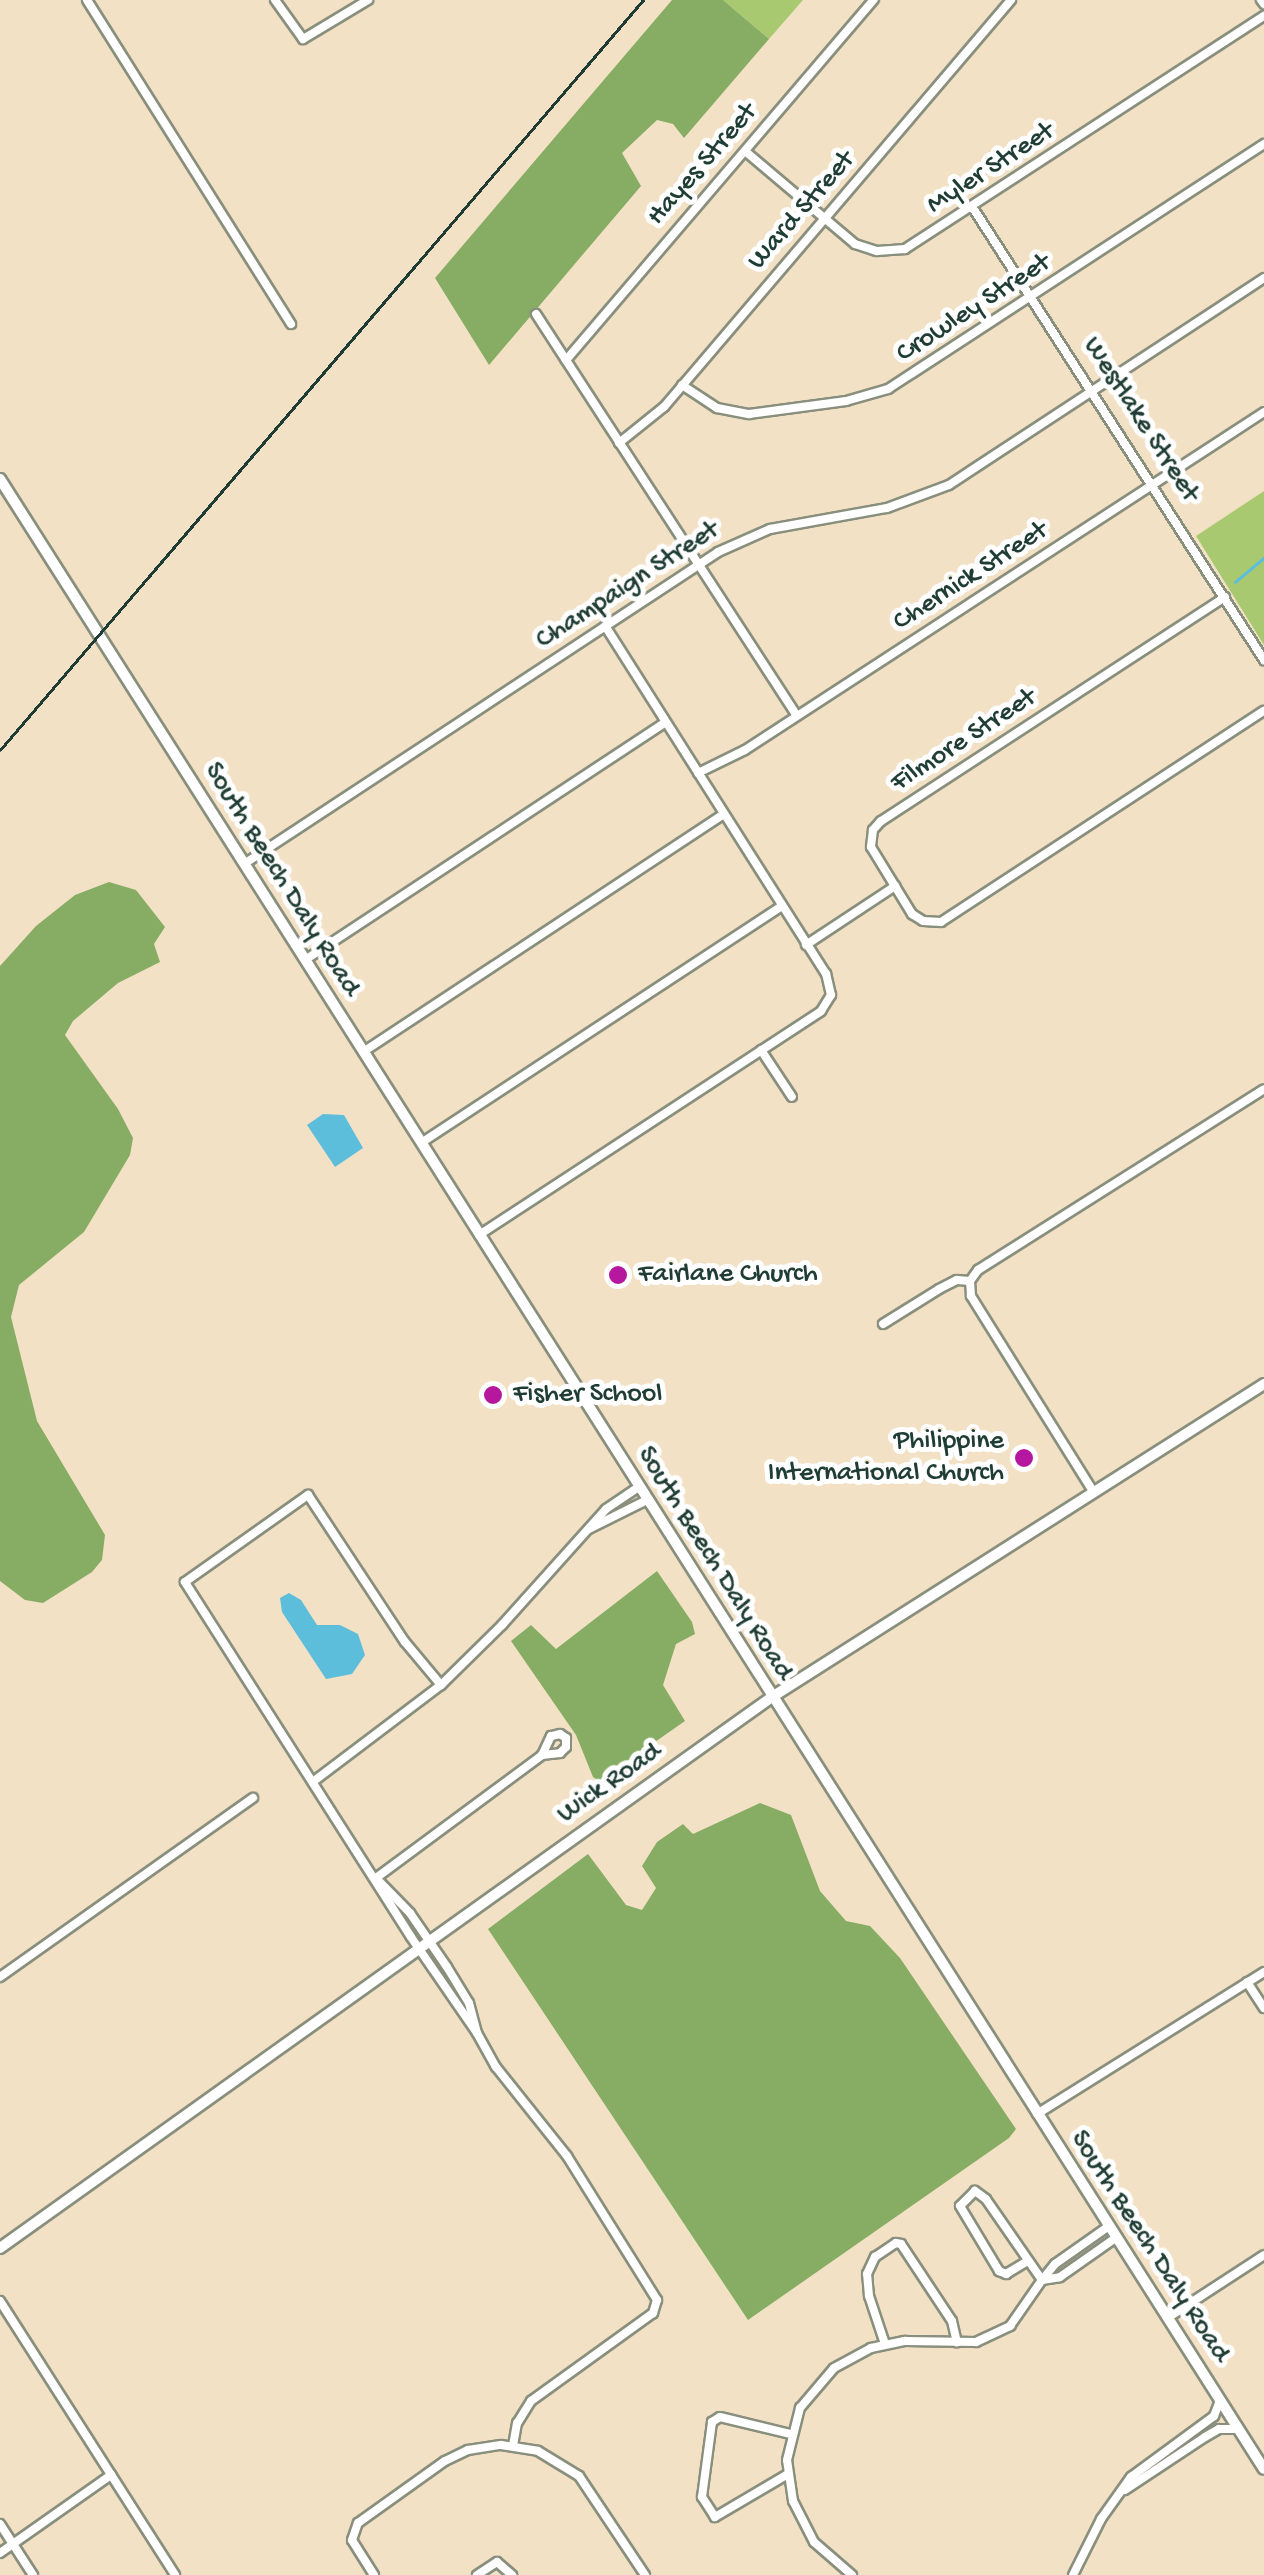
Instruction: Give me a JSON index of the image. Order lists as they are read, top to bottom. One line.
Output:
{"streets":{"street":["Hayes Street","Myler Street","Ward Street","Crowley Street","Westlake Street","Chernick Street","Champaign Street","Filmore Street","South Beech Daly Road","Wick Road"]},"crossings":[["Hayes Street","Myler Street"],["Myler Street","Ward Street"],["Myler Street","Westlake Street"],["Ward Street","Crowley Street"],["Crowley Street","Westlake Street"],["Westlake Street","Chernick Street"],["Westlake Street","Champaign Street"],["Westlake Street","Filmore Street"],["Champaign Street","South Beech Daly Road"],["South Beech Daly Road","Wick Road"]],"places":["Fairlane Church","Fisher School","Philippine International Church"]}
